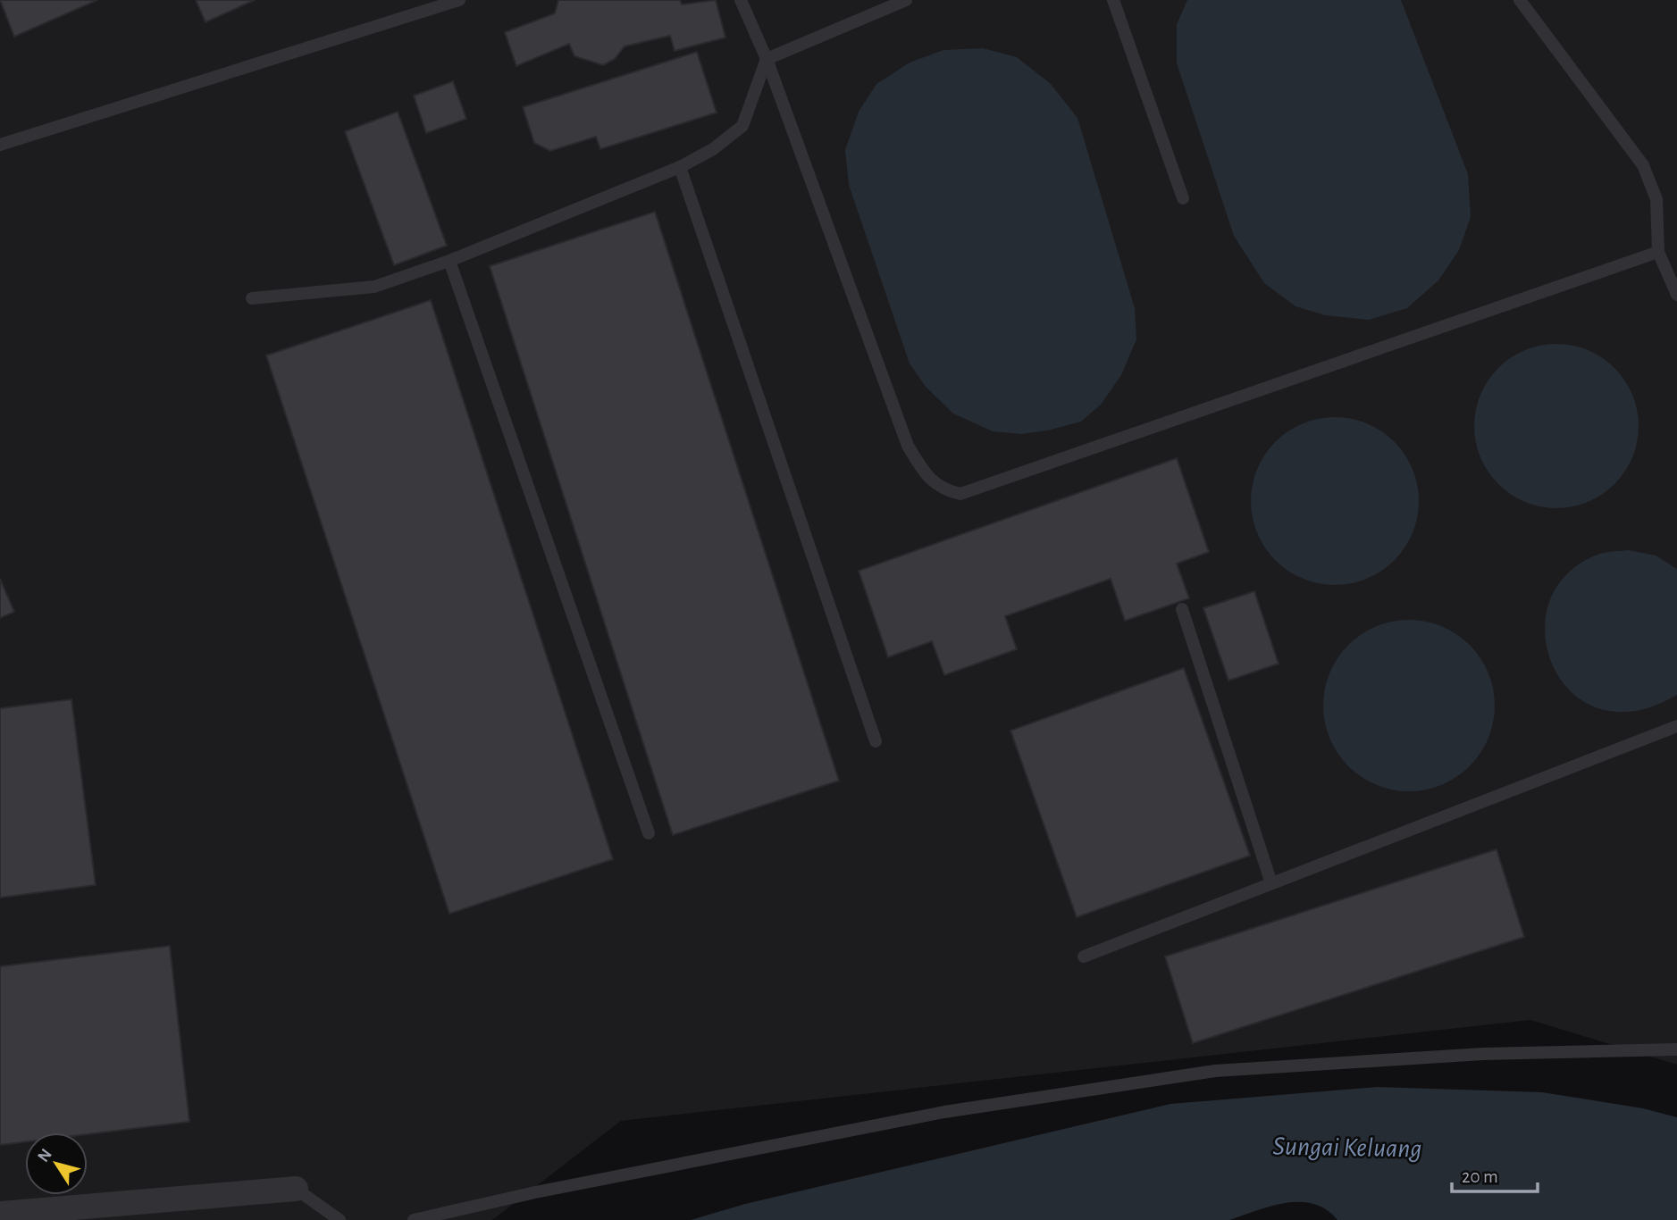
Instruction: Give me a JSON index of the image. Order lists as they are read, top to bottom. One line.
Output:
{"water":["Sungai Keluang"],"scale_bar":"20 m","north":"top left"}
